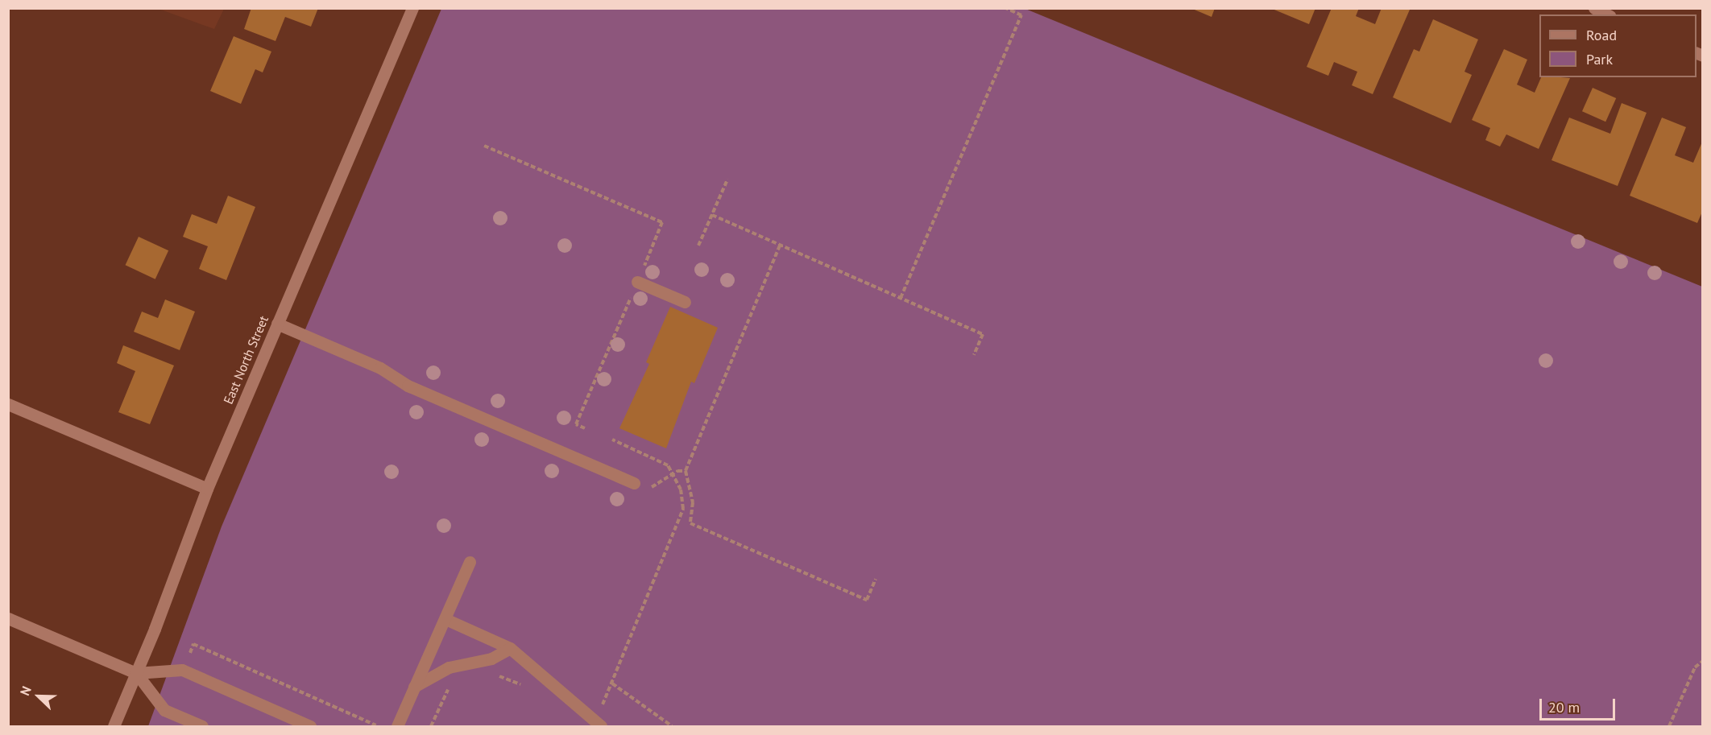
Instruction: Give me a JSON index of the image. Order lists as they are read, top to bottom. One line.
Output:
{"streets":{"street":["East North Street"]},"legend":["Road","Park"],"scale_bar":"20 m","north":"top left"}
